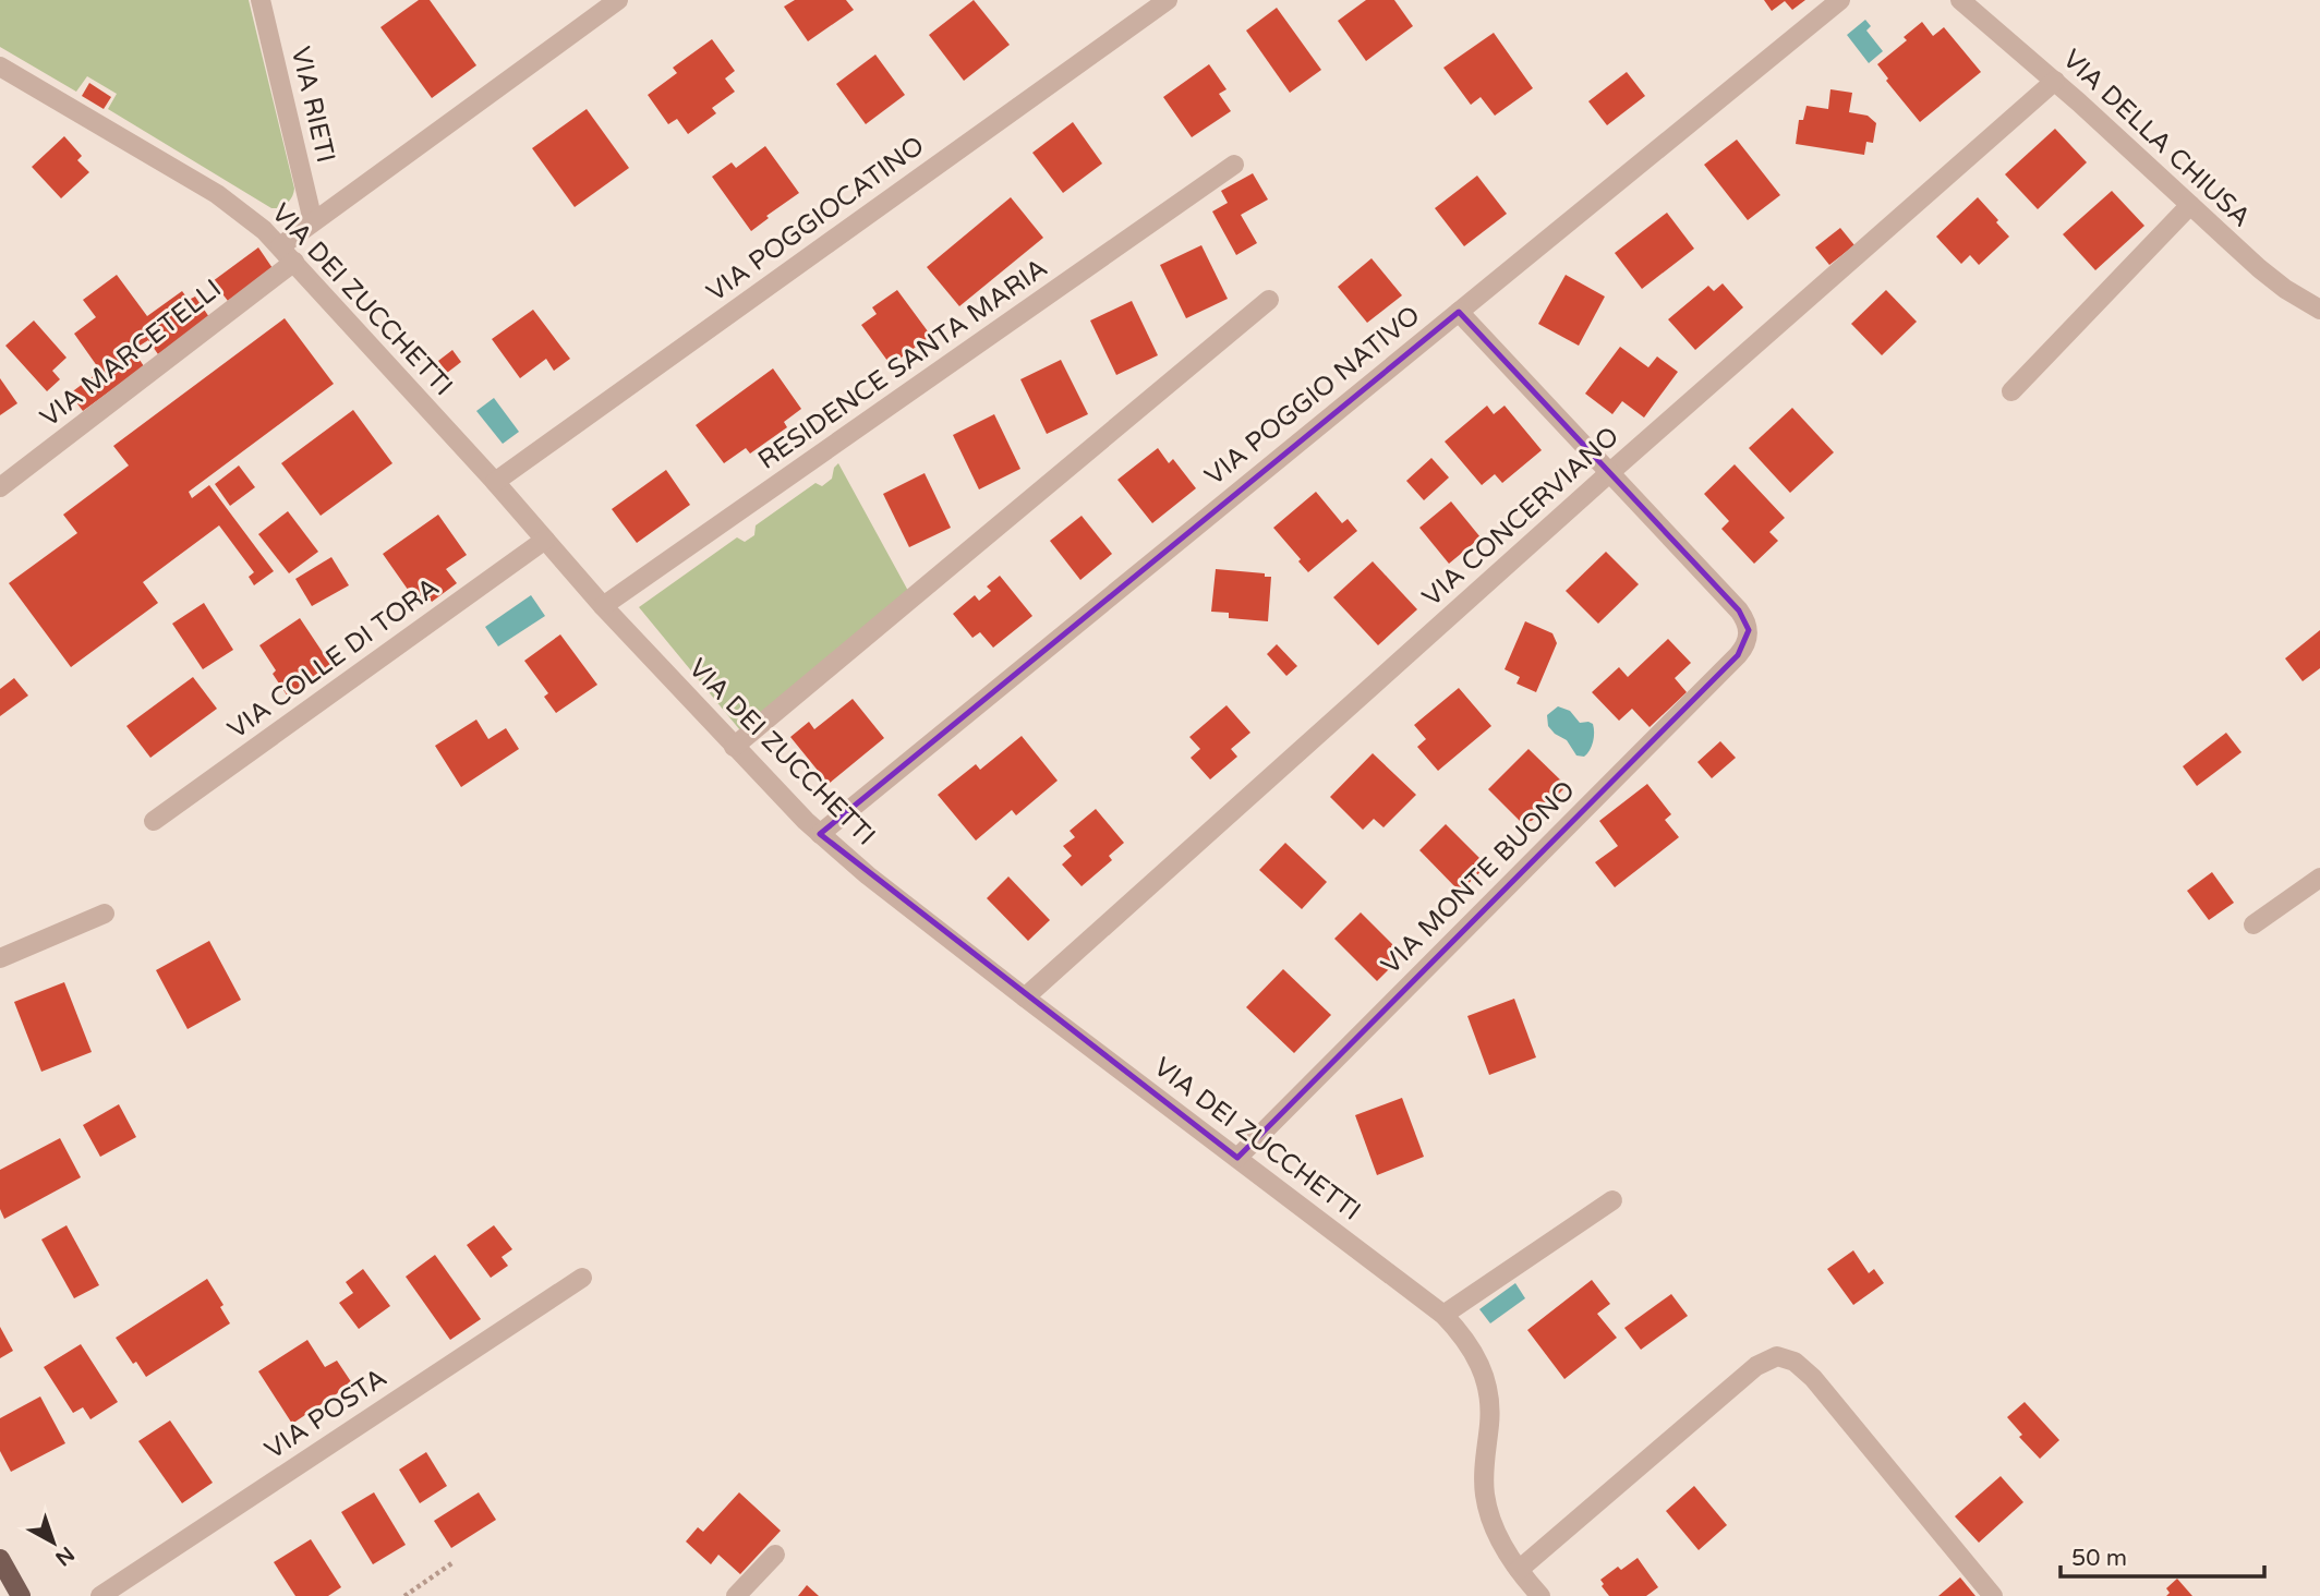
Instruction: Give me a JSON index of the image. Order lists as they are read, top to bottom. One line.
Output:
{"streets":{"street":["VIA RIETI","VIA DELLA CHIUSA","VIA POGGIOCATINO","VIA DEI ZUCCHETTI","VIA MARCETELLI","RESIDENCE SANTA MARIA","VIA POGGIO NATIVO","VIA CONCERVIANO","VIA COLLE DI TORA","VIA MONTE BUONO","VIA POSTA"]},"crossings":[["VIA DELLA CHIUSA","VIA CONCERVIANO"],["VIA POGGIOCATINO","VIA DEI ZUCCHETTI"],["VIA DEI ZUCCHETTI","VIA MARCETELLI"],["VIA DEI ZUCCHETTI","RESIDENCE SANTA MARIA"],["VIA DEI ZUCCHETTI","VIA POGGIO NATIVO"],["VIA DEI ZUCCHETTI","VIA CONCERVIANO"],["VIA DEI ZUCCHETTI","VIA COLLE DI TORA"],["VIA DEI ZUCCHETTI","VIA MONTE BUONO"],["VIA CONCERVIANO","VIA MONTE BUONO"]],"scale_bar":"50 m","north":"bottom right"}
